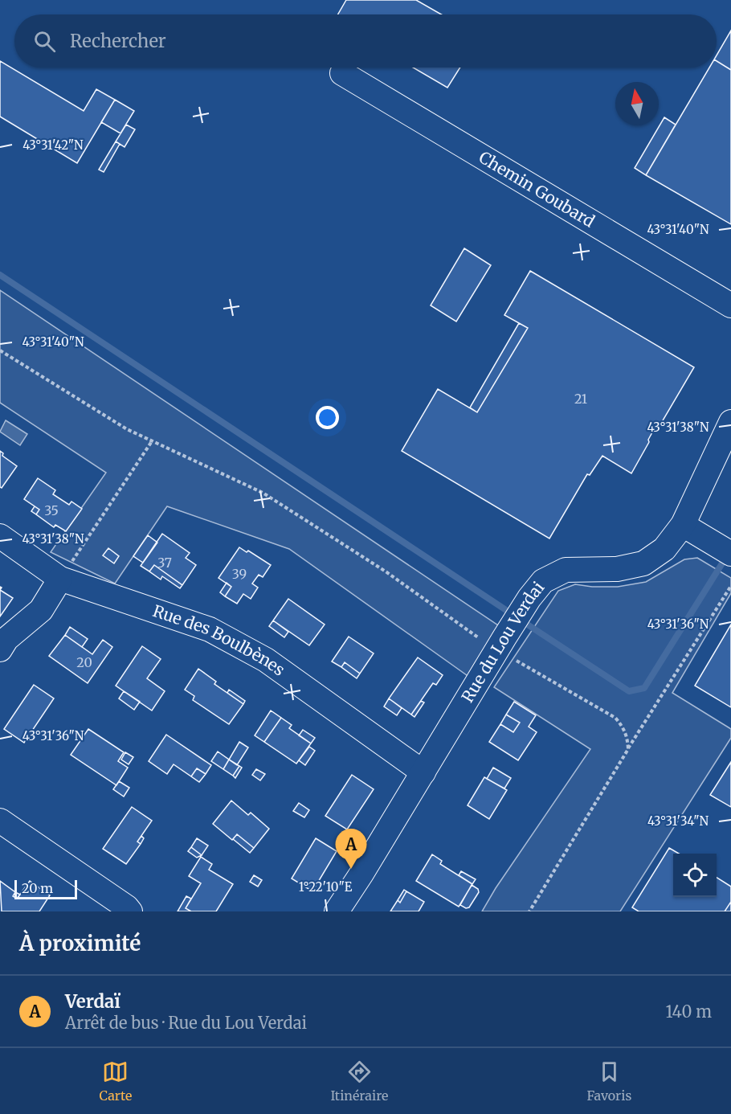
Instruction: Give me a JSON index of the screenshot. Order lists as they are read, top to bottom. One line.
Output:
{"streets":{"street":["Chemin Goubard","Rue des Boulbènes","Rue du Lou Verdai"]},"crossings":[["Rue des Boulbènes","Rue du Lou Verdai"]],"house_numbers":["21","35","37","39","20"],"scale_bar":"20 m","north":"top","page":{"search":"Rechercher","pins":"A","scale":"20 m","heading":"À proximité","list":[{"mark":"A","name":"Verdaï","note":"Arrêt de bus · Rue du Lou Verdai","value":"140 m"}],"nav":["Carte","Itinéraire","Favoris"]},"coordinates":["43°31'42\"N","43°31'40\"N","43°31'38\"N","43°31'36\"N","43°31'34\"N","1°22'10\"E"]}
